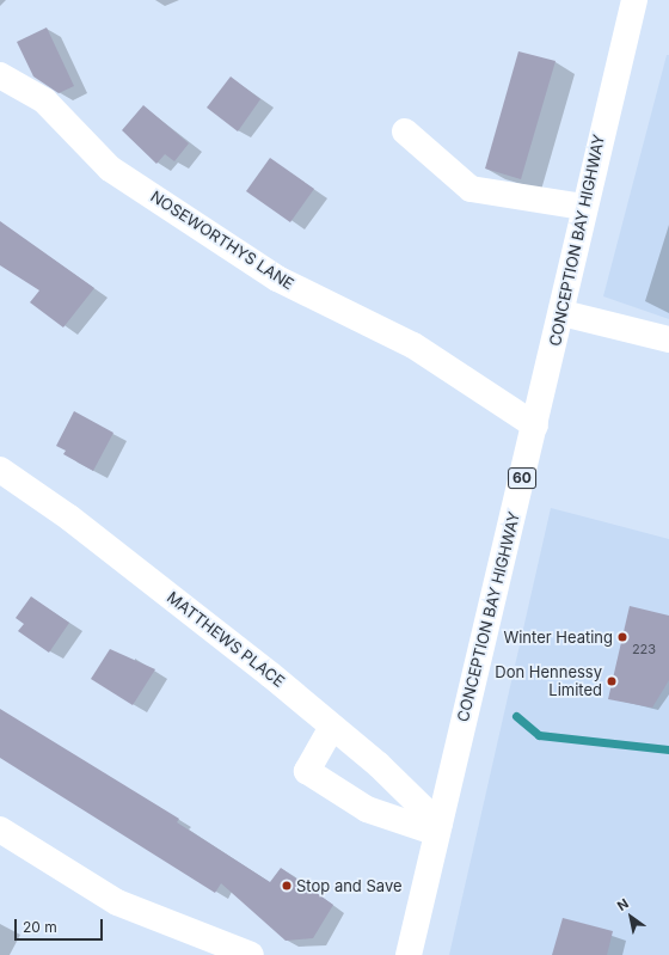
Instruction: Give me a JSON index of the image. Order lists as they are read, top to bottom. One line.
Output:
{"streets":{"street":["NOSEWORTHYS LANE","CONCEPTION BAY HIGHWAY","60","MATTHEWS PLACE"]},"crossings":[["NOSEWORTHYS LANE","CONCEPTION BAY HIGHWAY"],["CONCEPTION BAY HIGHWAY","MATTHEWS PLACE"]],"places":["Winter Heating","Don Hennessy Limited","Stop and Save"],"house_numbers":["223"],"scale_bar":"20 m","north":"top left"}
